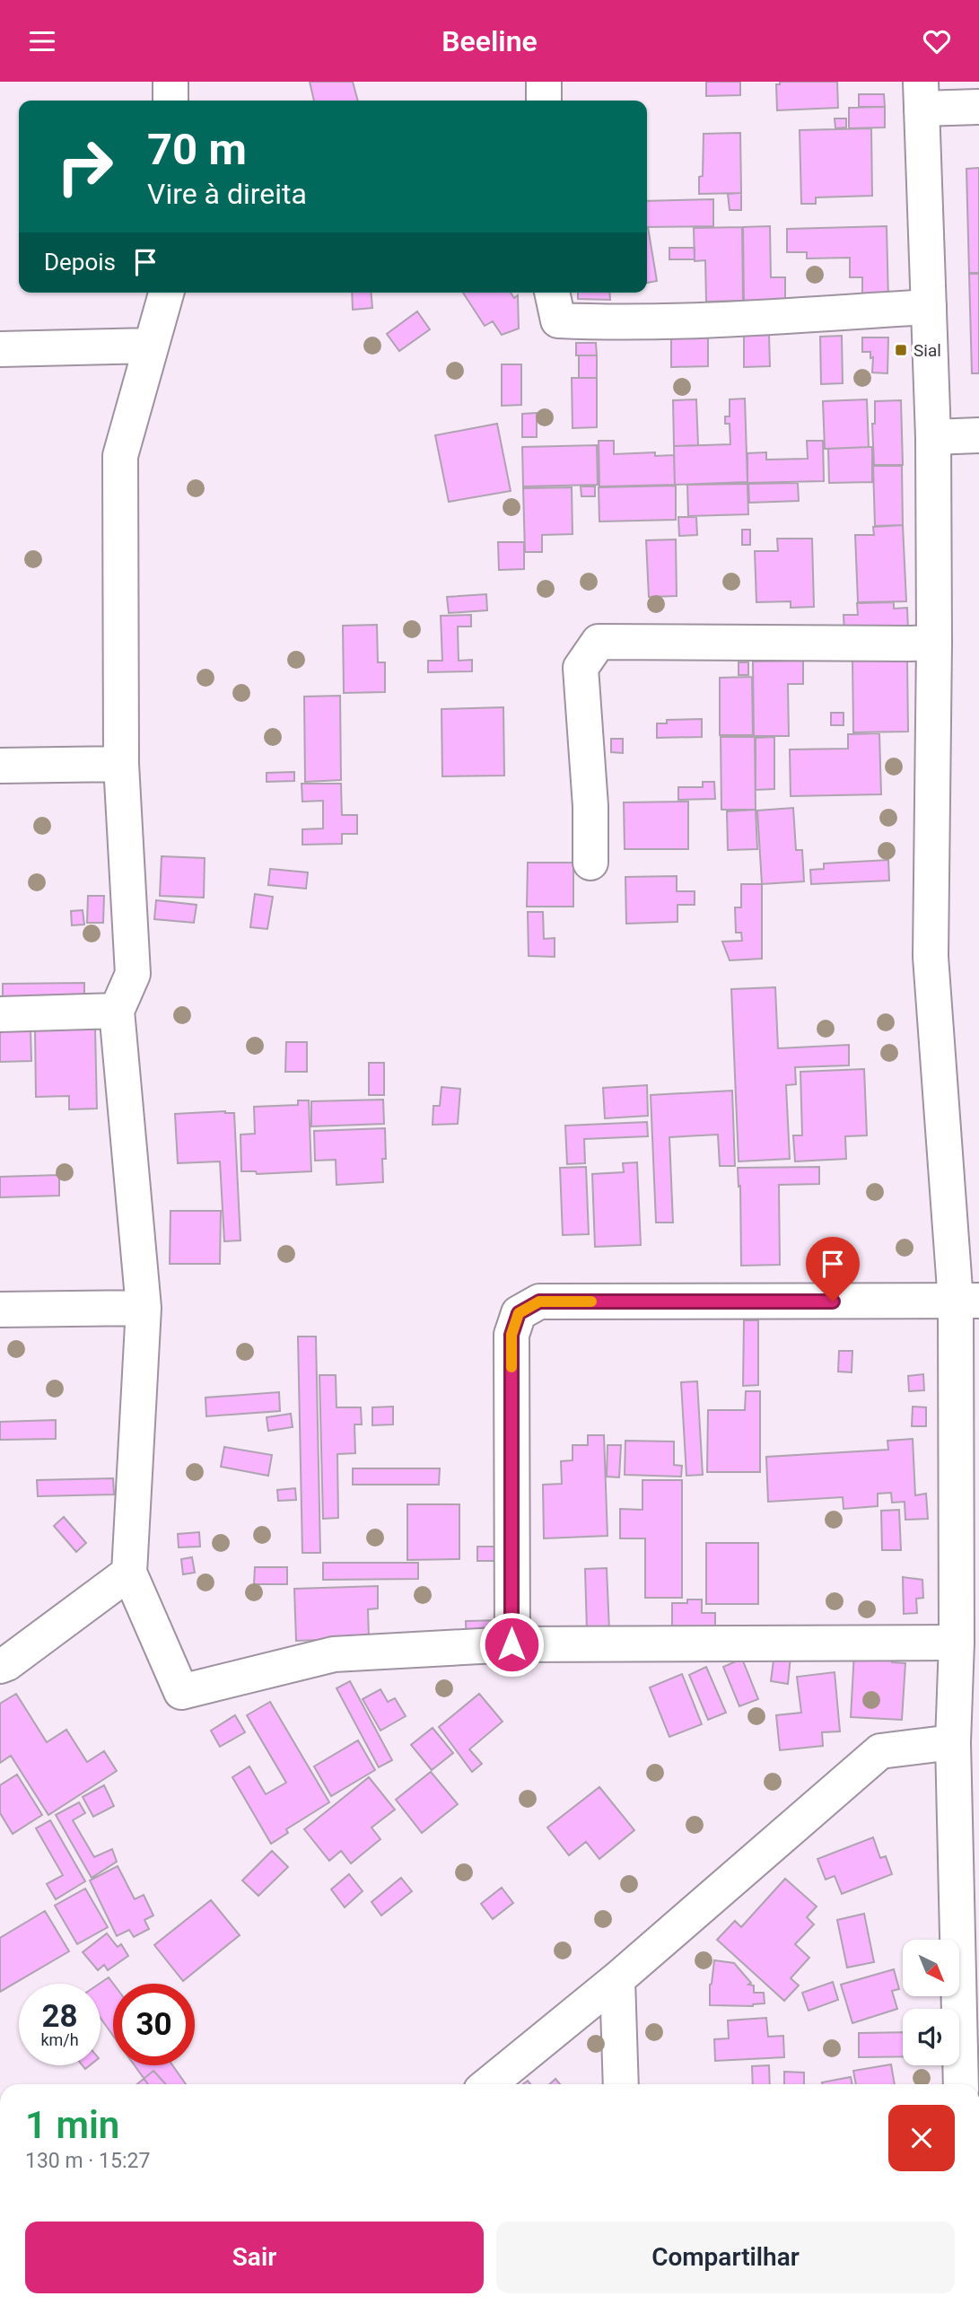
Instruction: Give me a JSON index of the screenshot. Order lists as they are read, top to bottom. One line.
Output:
{"places":{"transit":["Sial"]},"north":"bottom right","page":{"header":"Beeline","turn":["70 m","Vire à direita"],"then":"Depois","speed":"28 km/h","limit":"30","heading":["1 min","130 m · 15:27"],"buttons":["Sair","Compartilhar"]}}
